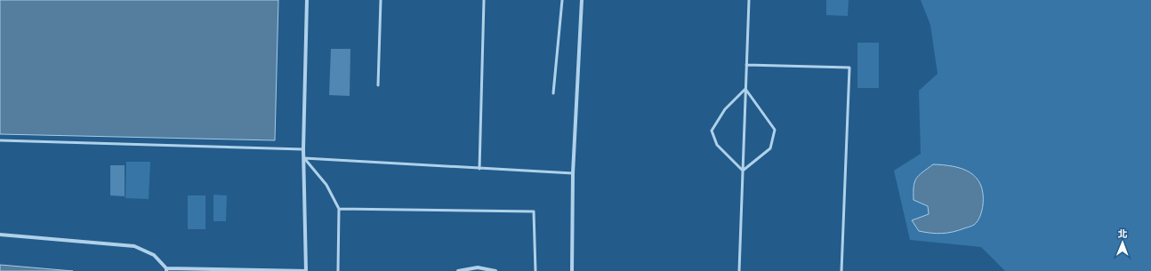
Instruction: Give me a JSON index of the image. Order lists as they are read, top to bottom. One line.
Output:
{"north":"top"}
